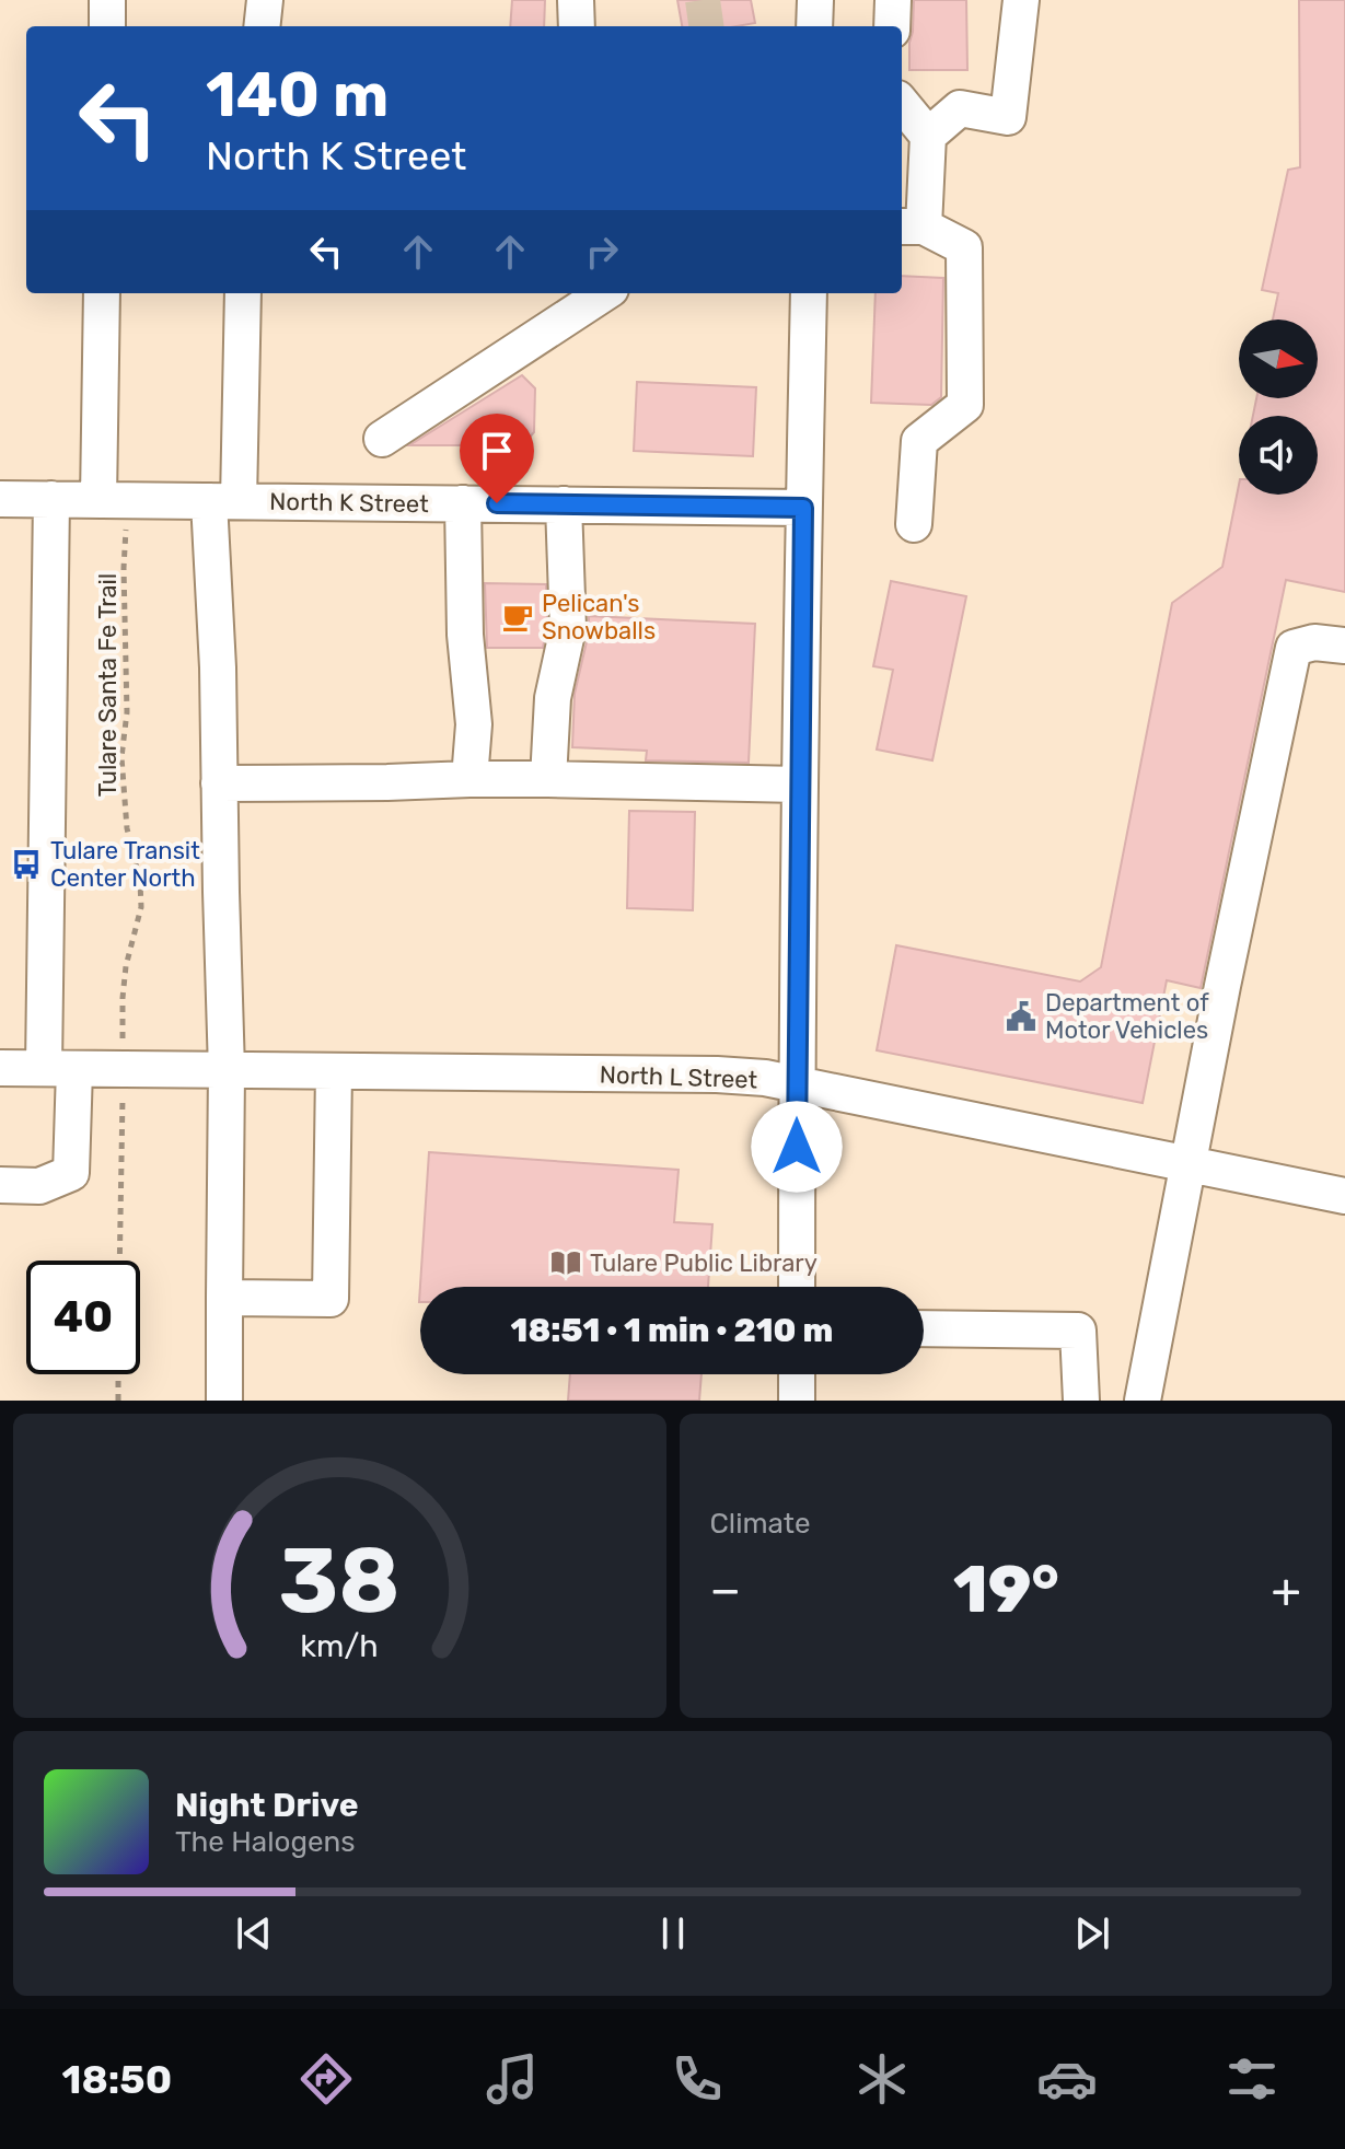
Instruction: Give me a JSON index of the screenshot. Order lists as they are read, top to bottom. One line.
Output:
{"streets":{"street":["North K Street","North L Street"],"path":["Tulare Santa Fe Trail"]},"crossings":[["North K Street","Tulare Santa Fe Trail"],["Tulare Santa Fe Trail","North L Street"]],"places":{"cafe":["Pelican's Snowballs"],"bus stop":["Tulare Transit Center North"],"public building":["Department of Motor Vehicles"],"library":["Tulare Public Library"]},"north":"right","page":{"turn":["140 m","North K Street"],"limit":"40","trip":"18:51 · 1 min · 210 m","tile":"Climate","heat":["−","19°","+"],"song":["Night Drive","The Halogens"],"tabs":"18:50","gauge":["38","km/h"]}}
